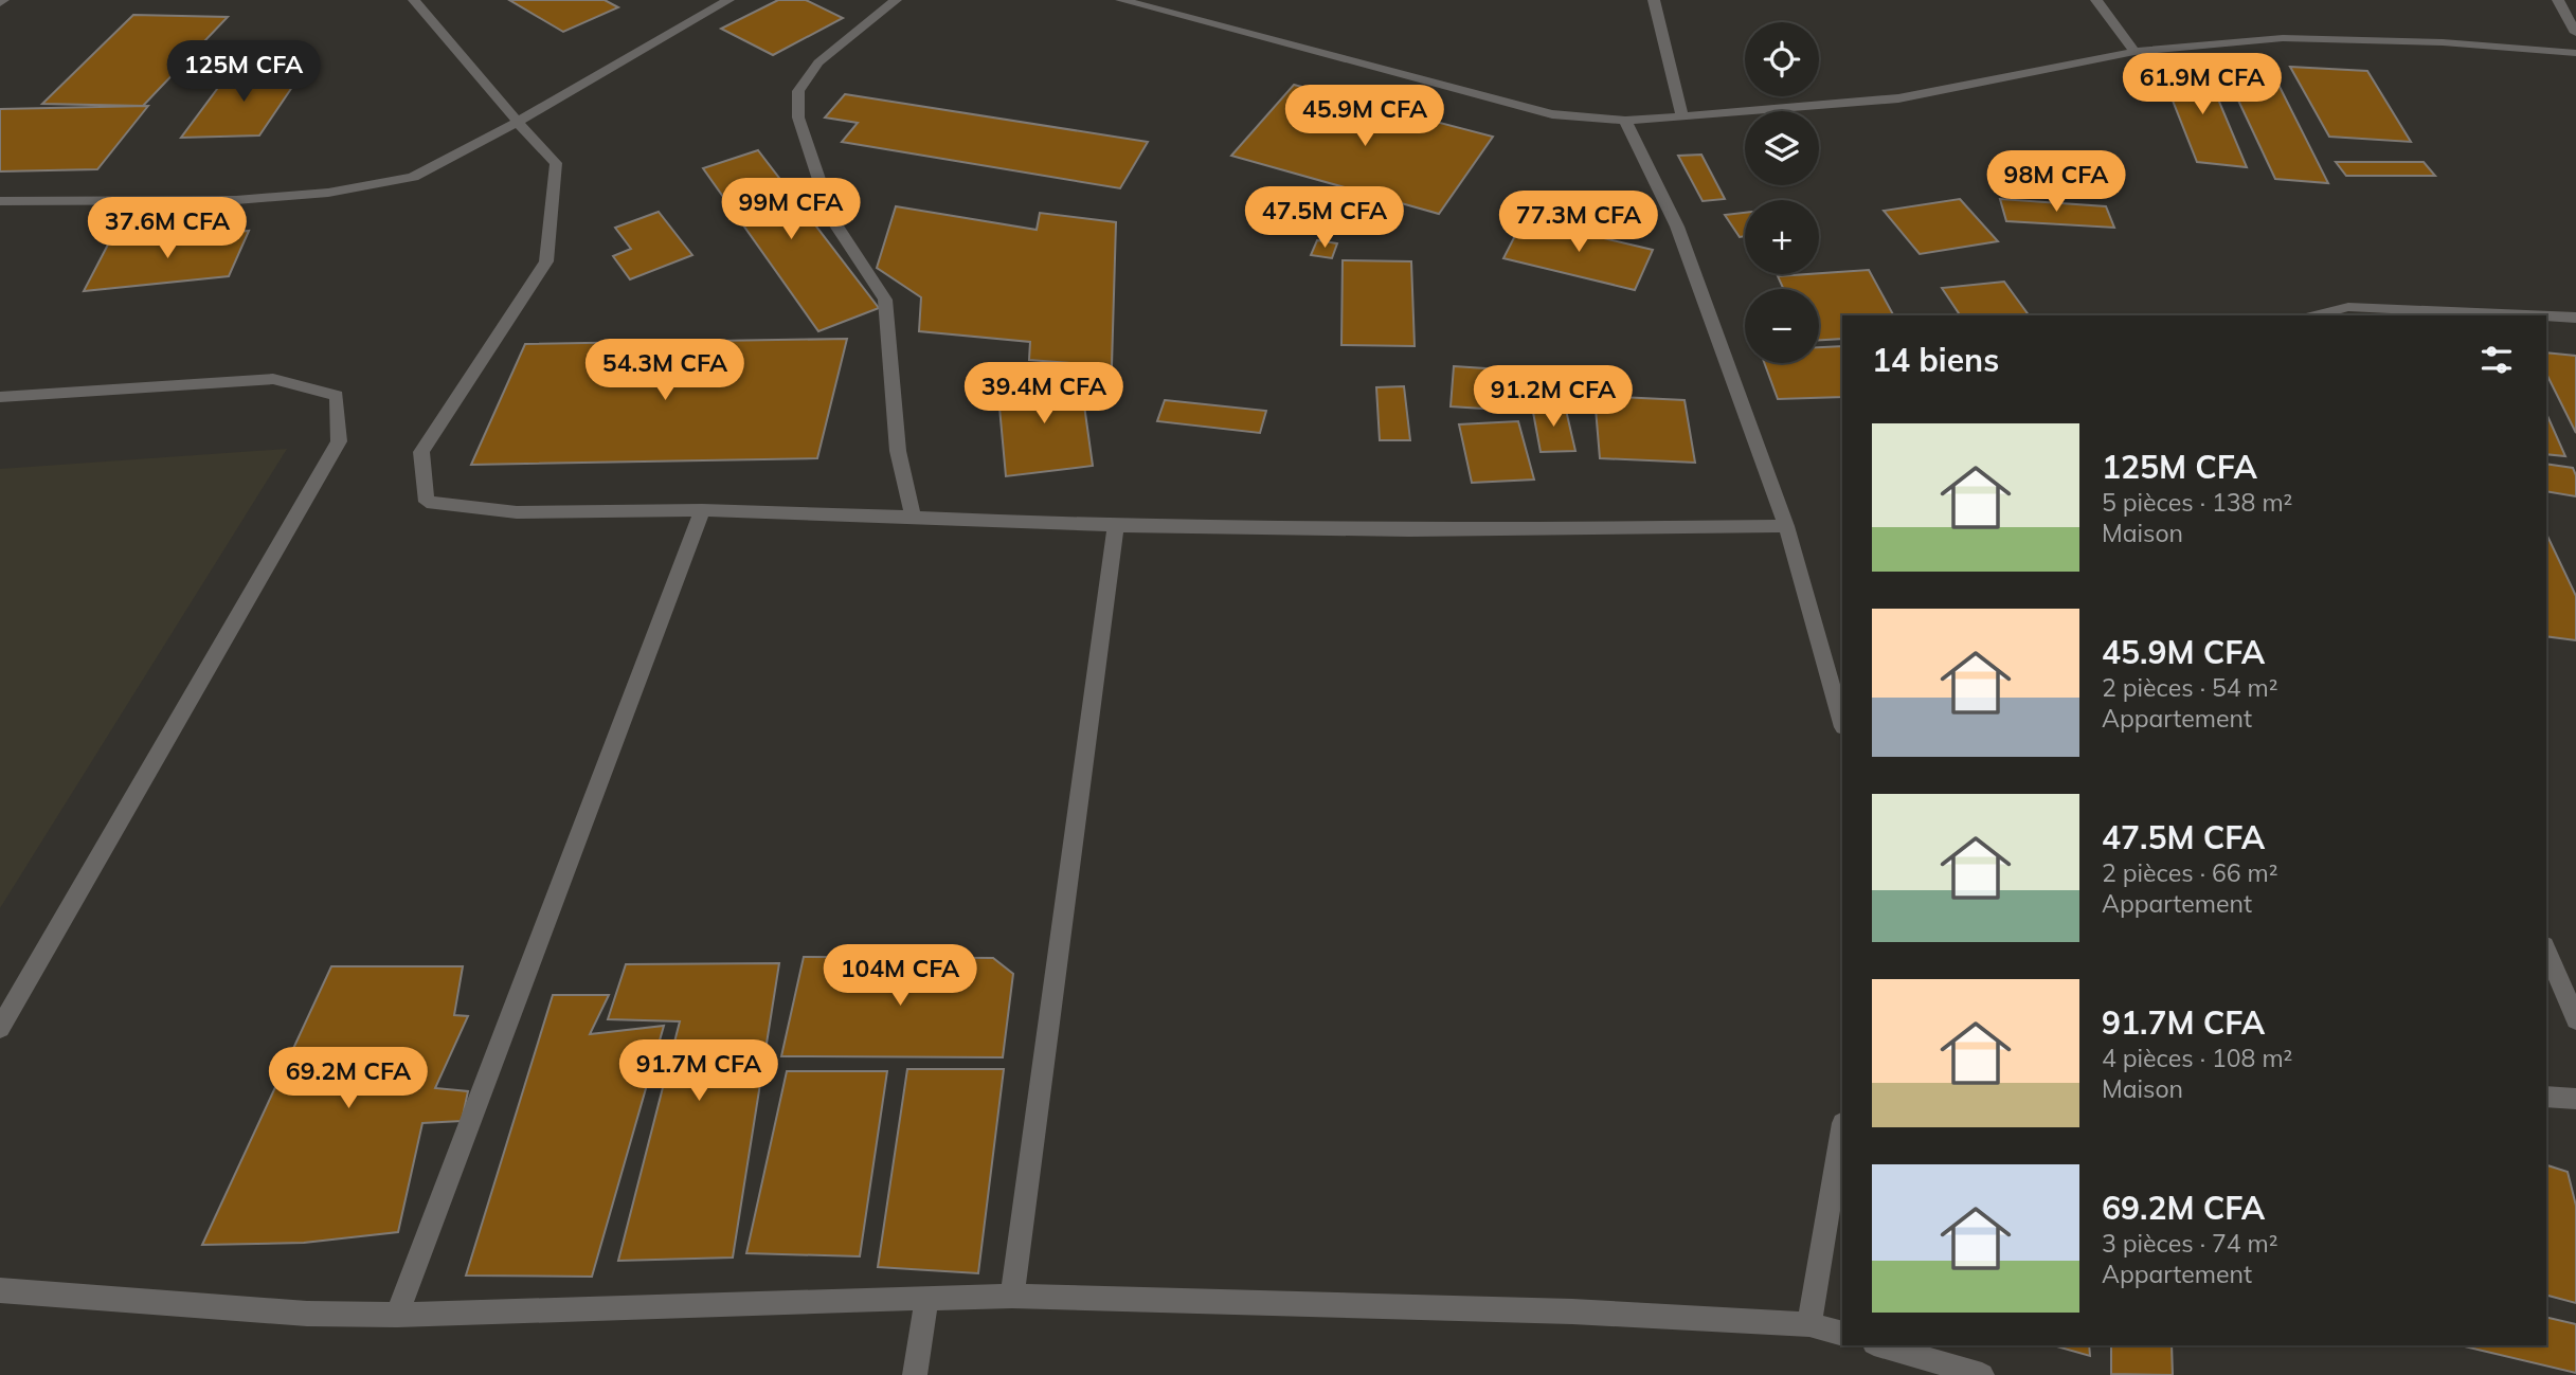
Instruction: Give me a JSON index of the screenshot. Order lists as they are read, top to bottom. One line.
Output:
{"page":{"map_buttons":["+","−"],"price":["125M CFA","61.9M CFA","45.9M CFA","98M CFA","99M CFA","47.5M CFA","77.3M CFA","37.6M CFA","54.3M CFA","39.4M CFA","91.2M CFA","104M CFA","91.7M CFA","69.2M CFA"],"heading":"14 biens","list":[{"name":"125M CFA","note":"5 pièces · 138 m² · Maison"},{"name":"45.9M CFA","note":"2 pièces · 54 m² · Appartement"},{"name":"47.5M CFA","note":"2 pièces · 66 m² · Appartement"},{"name":"91.7M CFA","note":"4 pièces · 108 m² · Maison"},{"name":"69.2M CFA","note":"3 pièces · 74 m² · Appartement"}]}}
